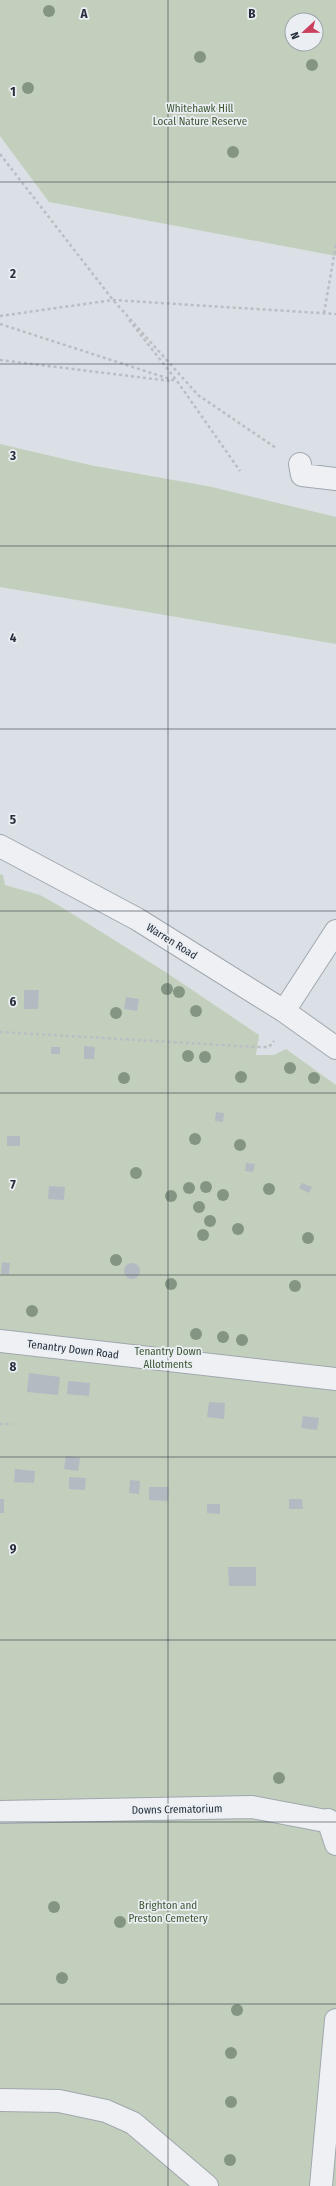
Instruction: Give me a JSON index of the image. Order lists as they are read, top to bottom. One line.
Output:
{"streets":{"street":["Warren Road","Tenantry Down Road","Downs Crematorium"]},"parks":["Whitehawk Hill Local Nature Reserve","Tenantry Down Allotments","Brighton and Preston Cemetery"],"north":"left","grid":{"columns":["A","B"],"rows":["1","2","3","4","5","6","7","8","9"]}}
